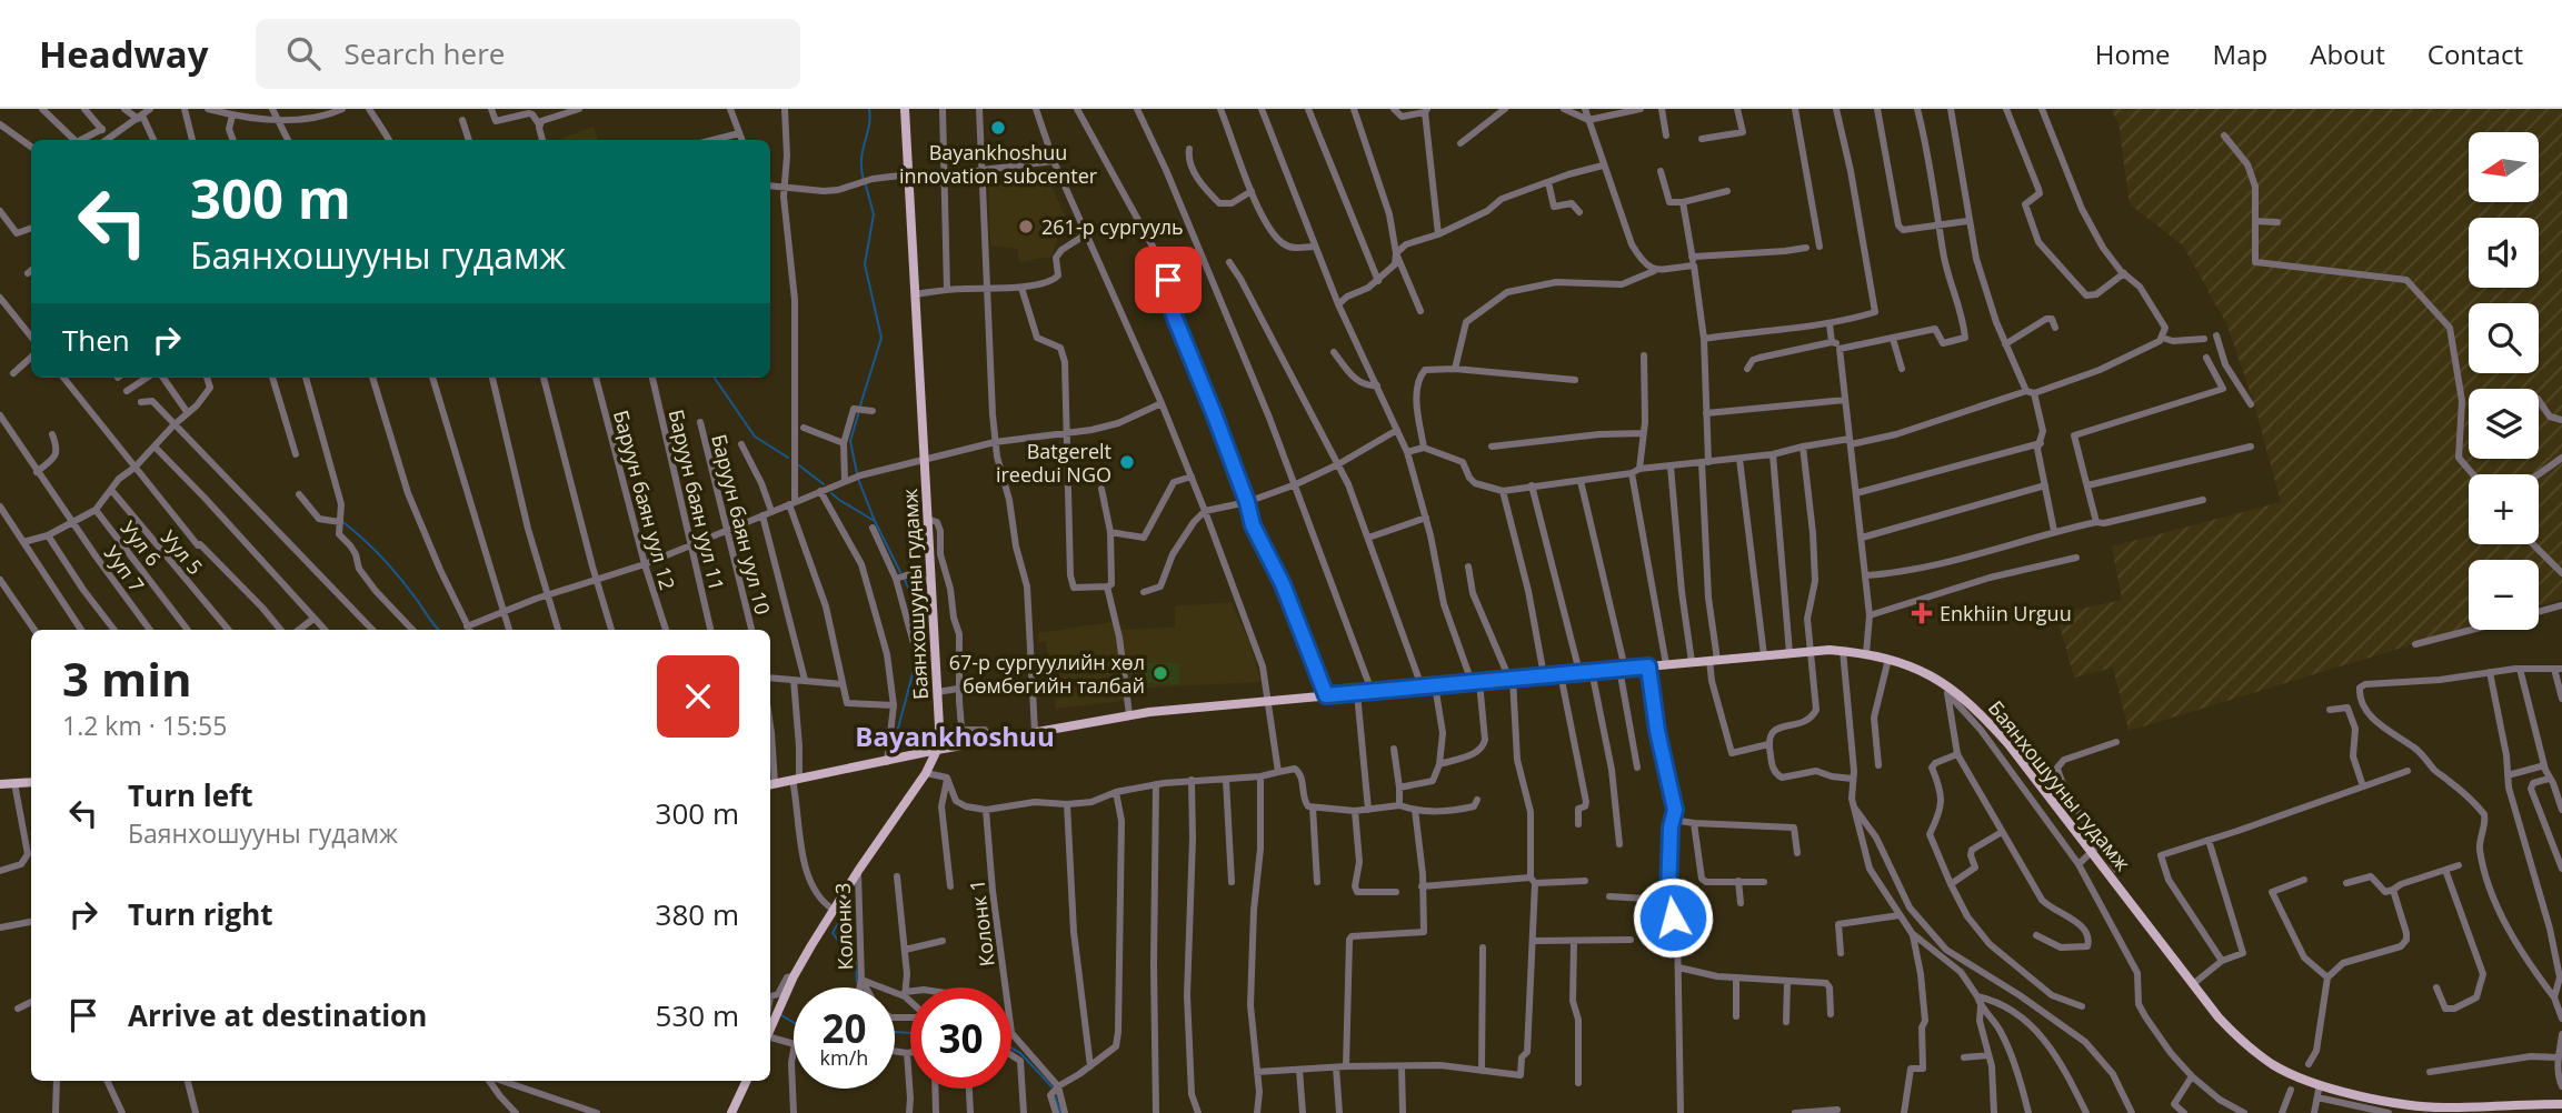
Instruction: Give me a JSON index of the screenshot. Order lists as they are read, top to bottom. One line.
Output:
{"streets":{"main road":["Баянхошууны гудамж"],"street":["Баруун баян уул 12","Баруун баян уул 11","Баруун баян уул 10","Уул 6","Уул 5","Ууп 7","Колонк 1","Колонк 3"]},"districts":["Bayankhoshuu"],"places":{"other":["Bayankhoshuu innovation subcenter","261-р сургууль","Batgerelt ireedui NGO","67-р сургуулийн хөл бөмбөгийн талбай"],"health":["Enkhiin Urguu"]},"north":"left","page":{"header":"Headway","search":"Search here","nav":["Home","Map","About","Contact"],"map_buttons":["+","−"],"turn":["300 m","Баянхошууны гудамж"],"then":"Then","heading":["3 min","1.2 km · 15:55"],"list":[{"name":"Turn left","note":"Баянхошууны гудамж","value":"300 m"},{"name":"Turn right","value":"380 m"},{"name":"Arrive at destination","value":"530 m"}],"speed":"20 km/h","limit":"30"}}
